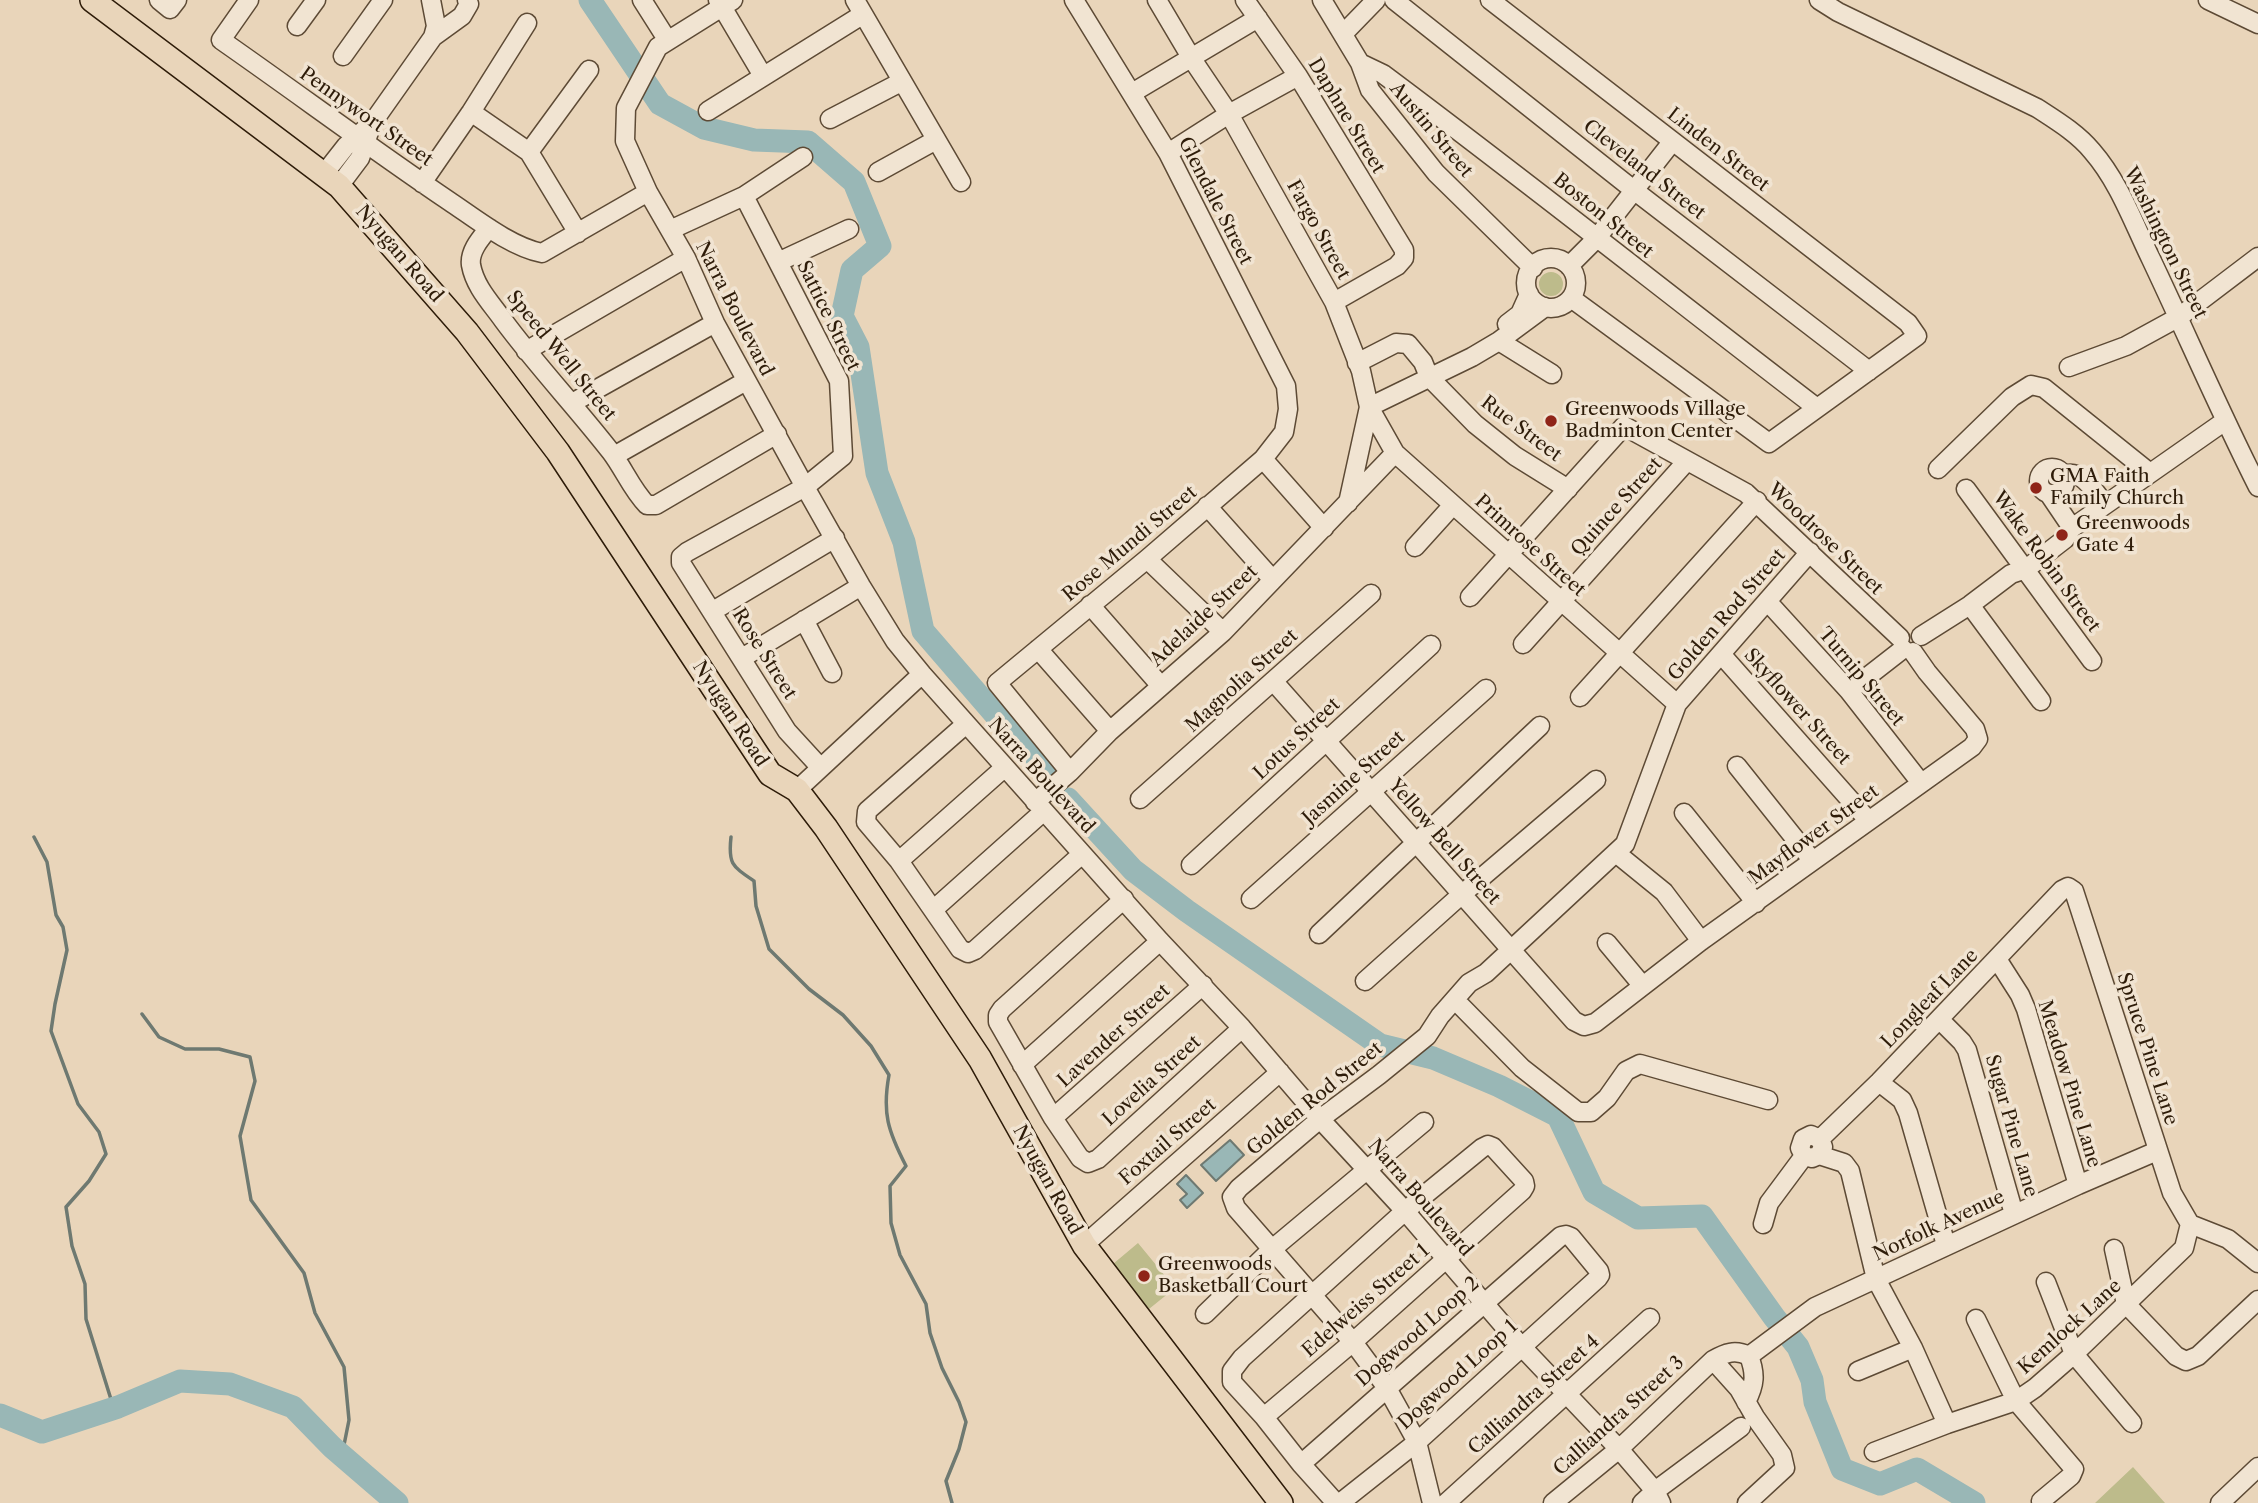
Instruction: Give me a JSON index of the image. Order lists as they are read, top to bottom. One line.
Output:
{"streets":{"main road":["Nyugan Road"],"street":["Daphne Street","Pennywort Street","Austin Street","Linden Street","Cleveland Street","Glendale Street","Boston Street","Fargo Street","Washington Street","Narra Boulevard","Sattice Street","Speed Well Street","Rue Street","Quince Street","Woodrose Street","Rose Mundi Street","Primrose Street","Wake Robin Street","Golden Rod Street","Adelaide Street","Rose Street","Turnip Street","Magnolia Street","Skyflower Street","Lotus Street","Jasmine Street","Mayflower Street","Yellow Bell Street","Longleaf Lane","Lavender Street","Spruce Pine Lane","Lovelia Street","Meadow Pine Lane","Sugar Pine Lane","Foxtail Street","Norfolk Avenue","Edelweiss Street 1","Kemlock Lane","Dogwood Loop 2","Dogwood Loop 1","Calliandra Street 4","Calliandra Street 3"]},"crossings":[["Daphne Street","Fargo Street"],["Pennywort Street","Speed Well Street"],["Austin Street","Boston Street"],["Linden Street","Cleveland Street"],["Glendale Street","Rose Mundi Street"],["Fargo Street","Rue Street"],["Fargo Street","Primrose Street"],["Fargo Street","Adelaide Street"],["Nyugan Road","Foxtail Street"],["Narra Boulevard","Sattice Street"],["Narra Boulevard","Speed Well Street"],["Narra Boulevard","Golden Rod Street"],["Narra Boulevard","Adelaide Street"],["Narra Boulevard","Rose Street"],["Narra Boulevard","Lavender Street"],["Narra Boulevard","Lovelia Street"],["Narra Boulevard","Foxtail Street"],["Narra Boulevard","Edelweiss Street 1"],["Narra Boulevard","Dogwood Loop 2"],["Narra Boulevard","Dogwood Loop 1"],["Narra Boulevard","Calliandra Street 4"],["Narra Boulevard","Calliandra Street 3"],["Sattice Street","Rose Street"],["Rue Street","Woodrose Street"],["Quince Street","Woodrose Street"],["Quince Street","Primrose Street"],["Woodrose Street","Primrose Street"],["Woodrose Street","Golden Rod Street"],["Woodrose Street","Mayflower Street"],["Rose Mundi Street","Adelaide Street"],["Primrose Street","Golden Rod Street"],["Primrose Street","Adelaide Street"],["Golden Rod Street","Turnip Street"],["Golden Rod Street","Skyflower Street"],["Golden Rod Street","Yellow Bell Street"],["Turnip Street","Mayflower Street"],["Magnolia Street","Yellow Bell Street"],["Skyflower Street","Mayflower Street"],["Lotus Street","Yellow Bell Street"],["Jasmine Street","Yellow Bell Street"],["Mayflower Street","Yellow Bell Street"],["Longleaf Lane","Spruce Pine Lane"],["Longleaf Lane","Meadow Pine Lane"],["Longleaf Lane","Sugar Pine Lane"],["Lavender Street","Lovelia Street"],["Spruce Pine Lane","Norfolk Avenue"],["Spruce Pine Lane","Kemlock Lane"],["Meadow Pine Lane","Norfolk Avenue"],["Sugar Pine Lane","Norfolk Avenue"],["Dogwood Loop 2","Dogwood Loop 1"]],"places":["Greenwoods Village Badminton Center","GMA Faith Family Church","Greenwoods Gate 4","Greenwoods Basketball Court"]}
